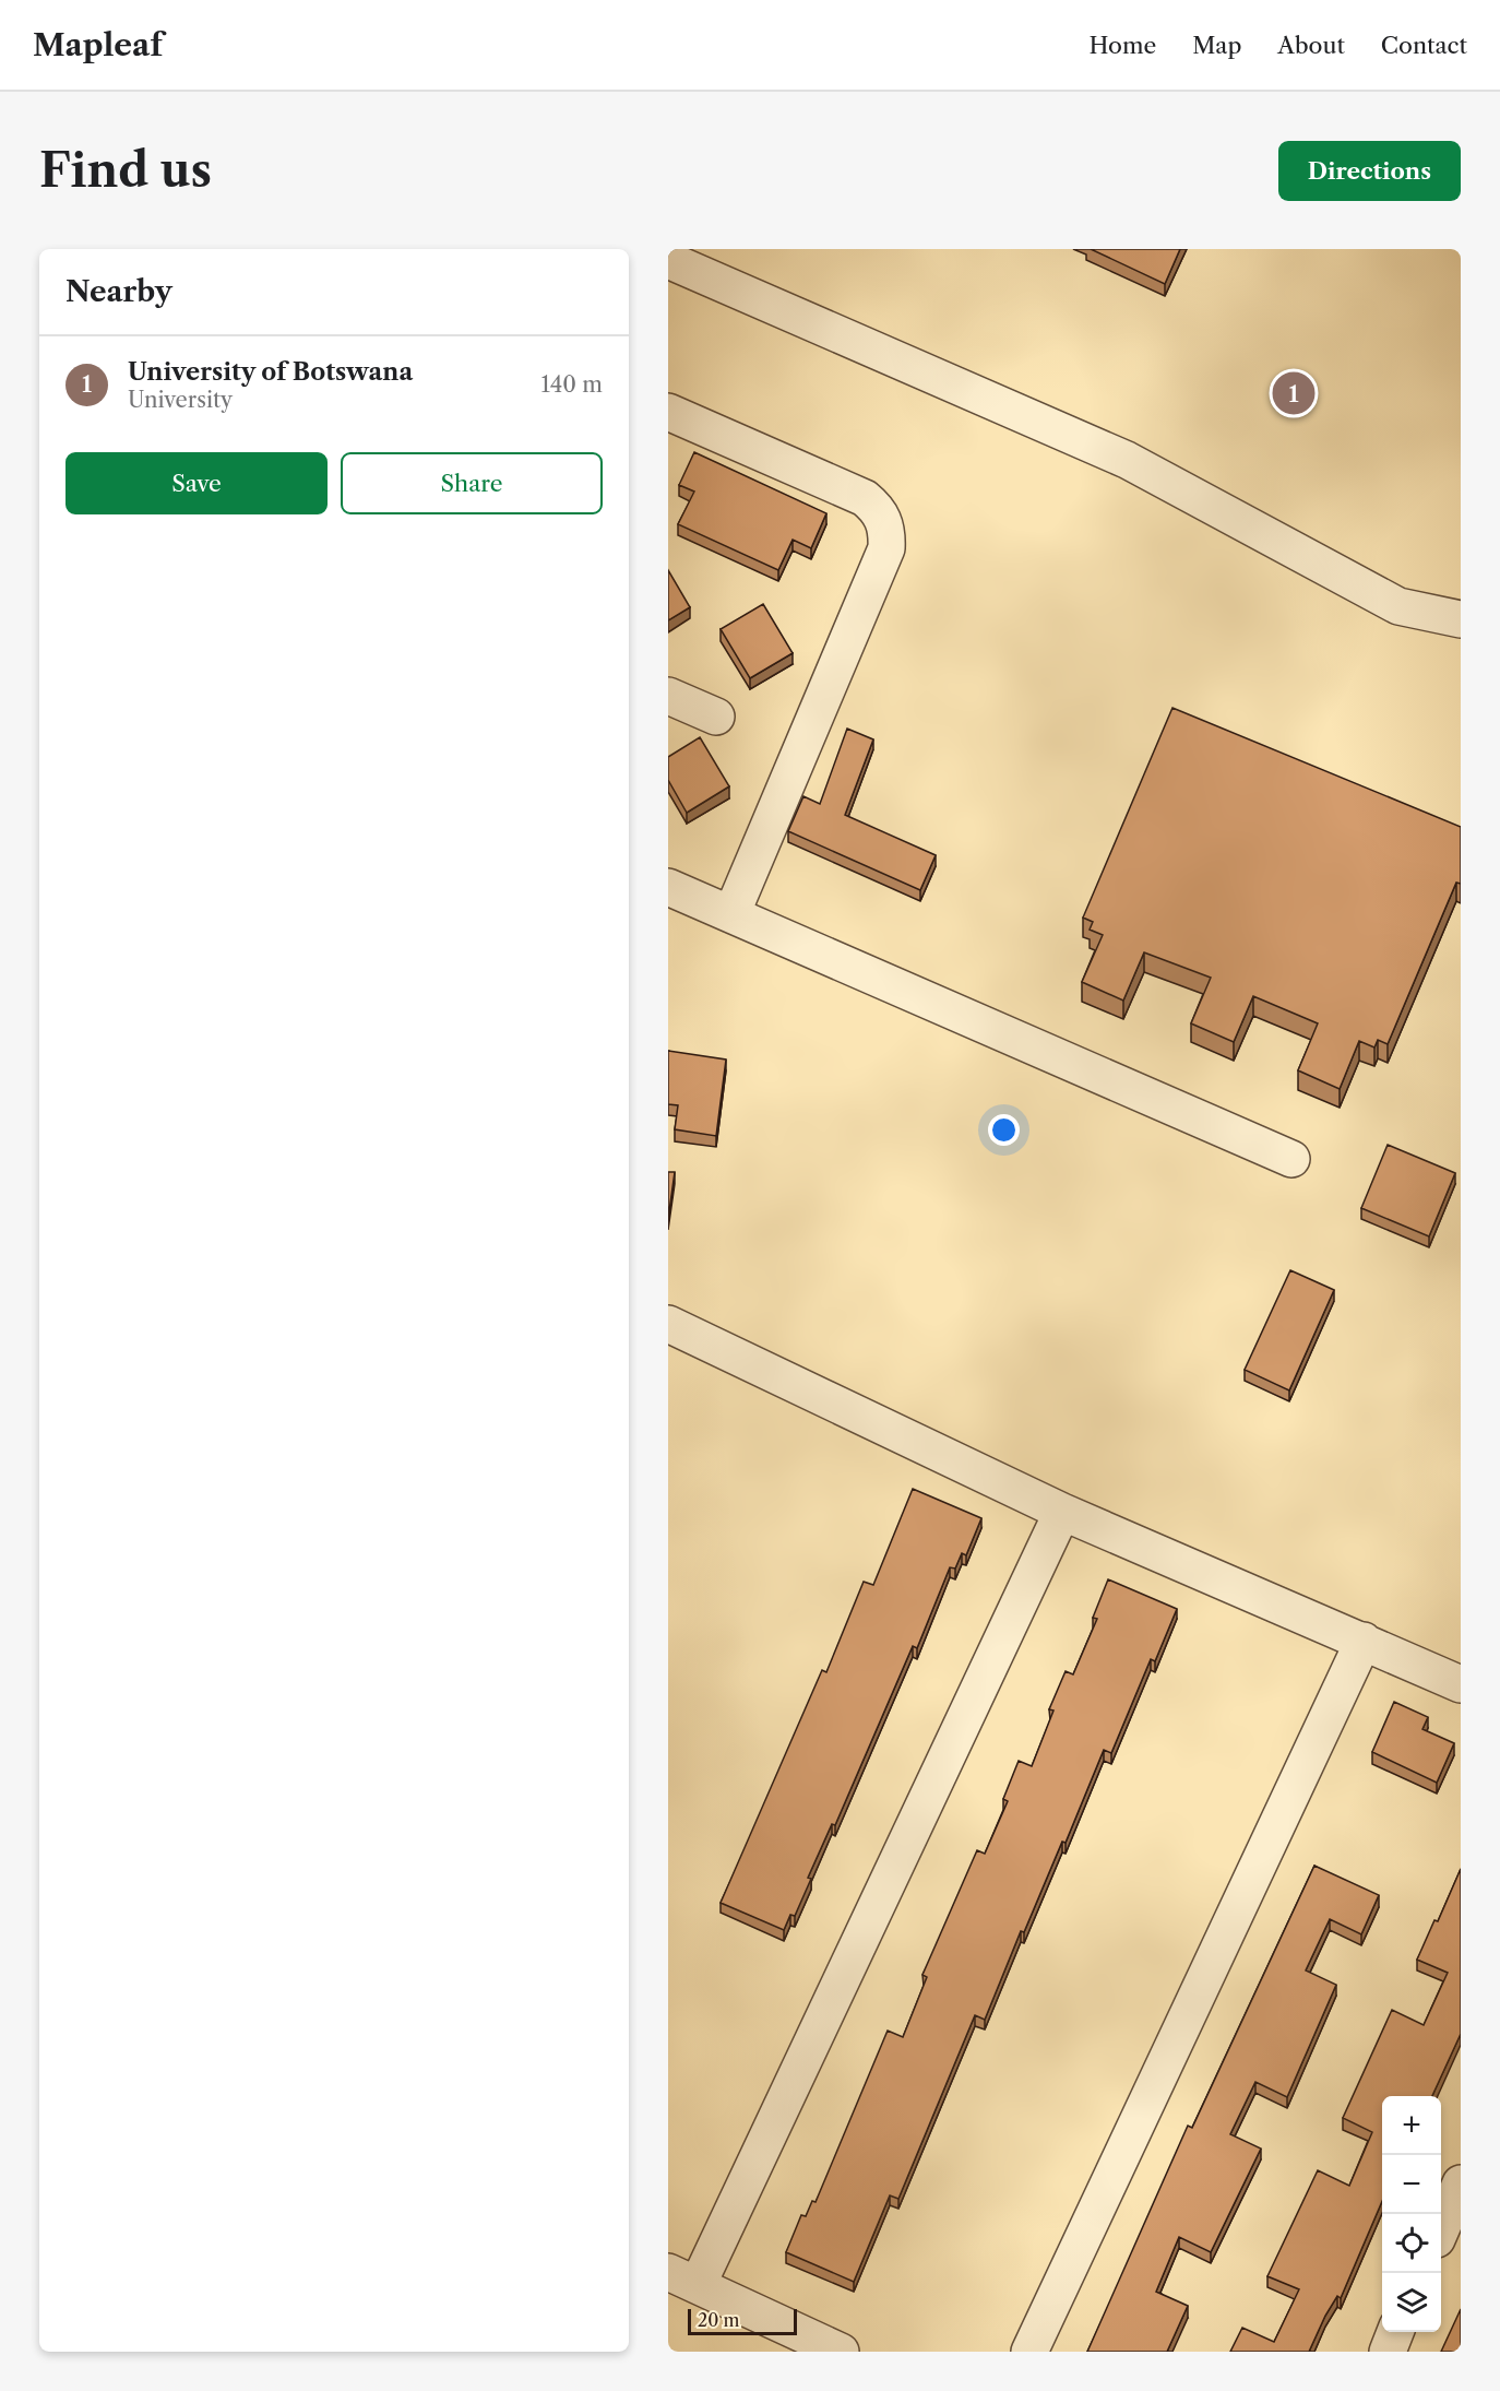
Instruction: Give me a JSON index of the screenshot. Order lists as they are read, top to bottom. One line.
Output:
{"scale_bar":"20 m","page":{"header":"Mapleaf","nav":["Home","Map","About","Contact"],"buttons":["Directions",["Save","Share"]],"title":"Find us","heading":"Nearby","list":[{"mark":"1","name":"University of Botswana","note":"University","value":"140 m"}],"pins":"1","map_buttons":["+","−"],"scale":"20 m"}}
